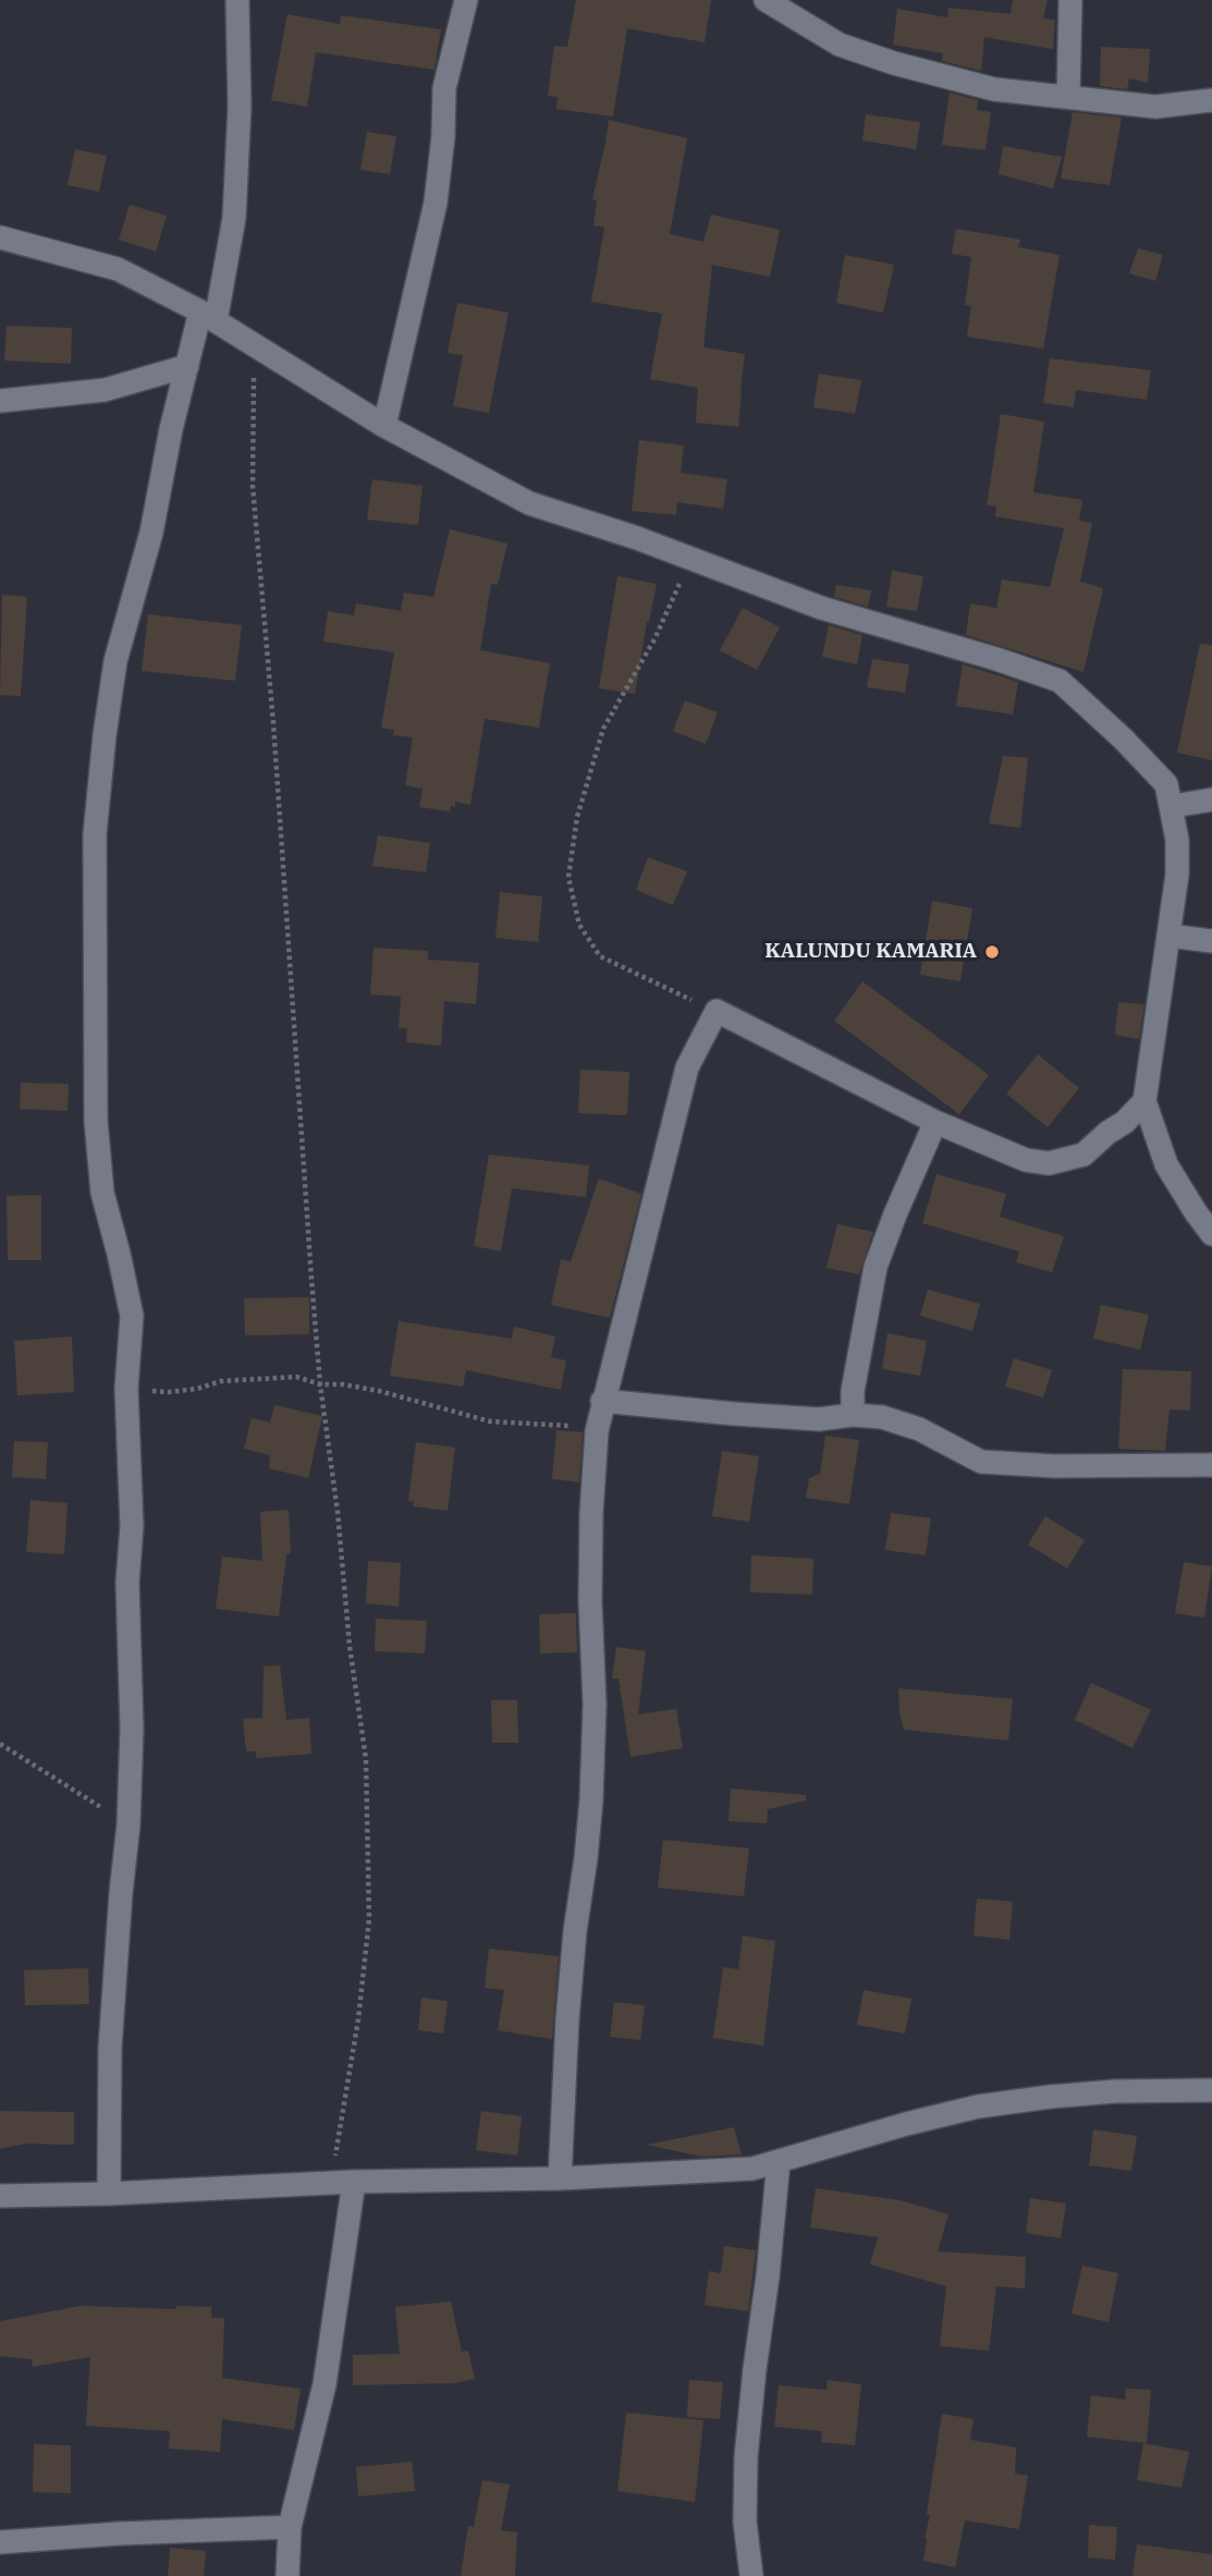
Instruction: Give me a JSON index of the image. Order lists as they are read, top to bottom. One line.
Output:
{"places":["KALUNDU KAMARIA"]}
